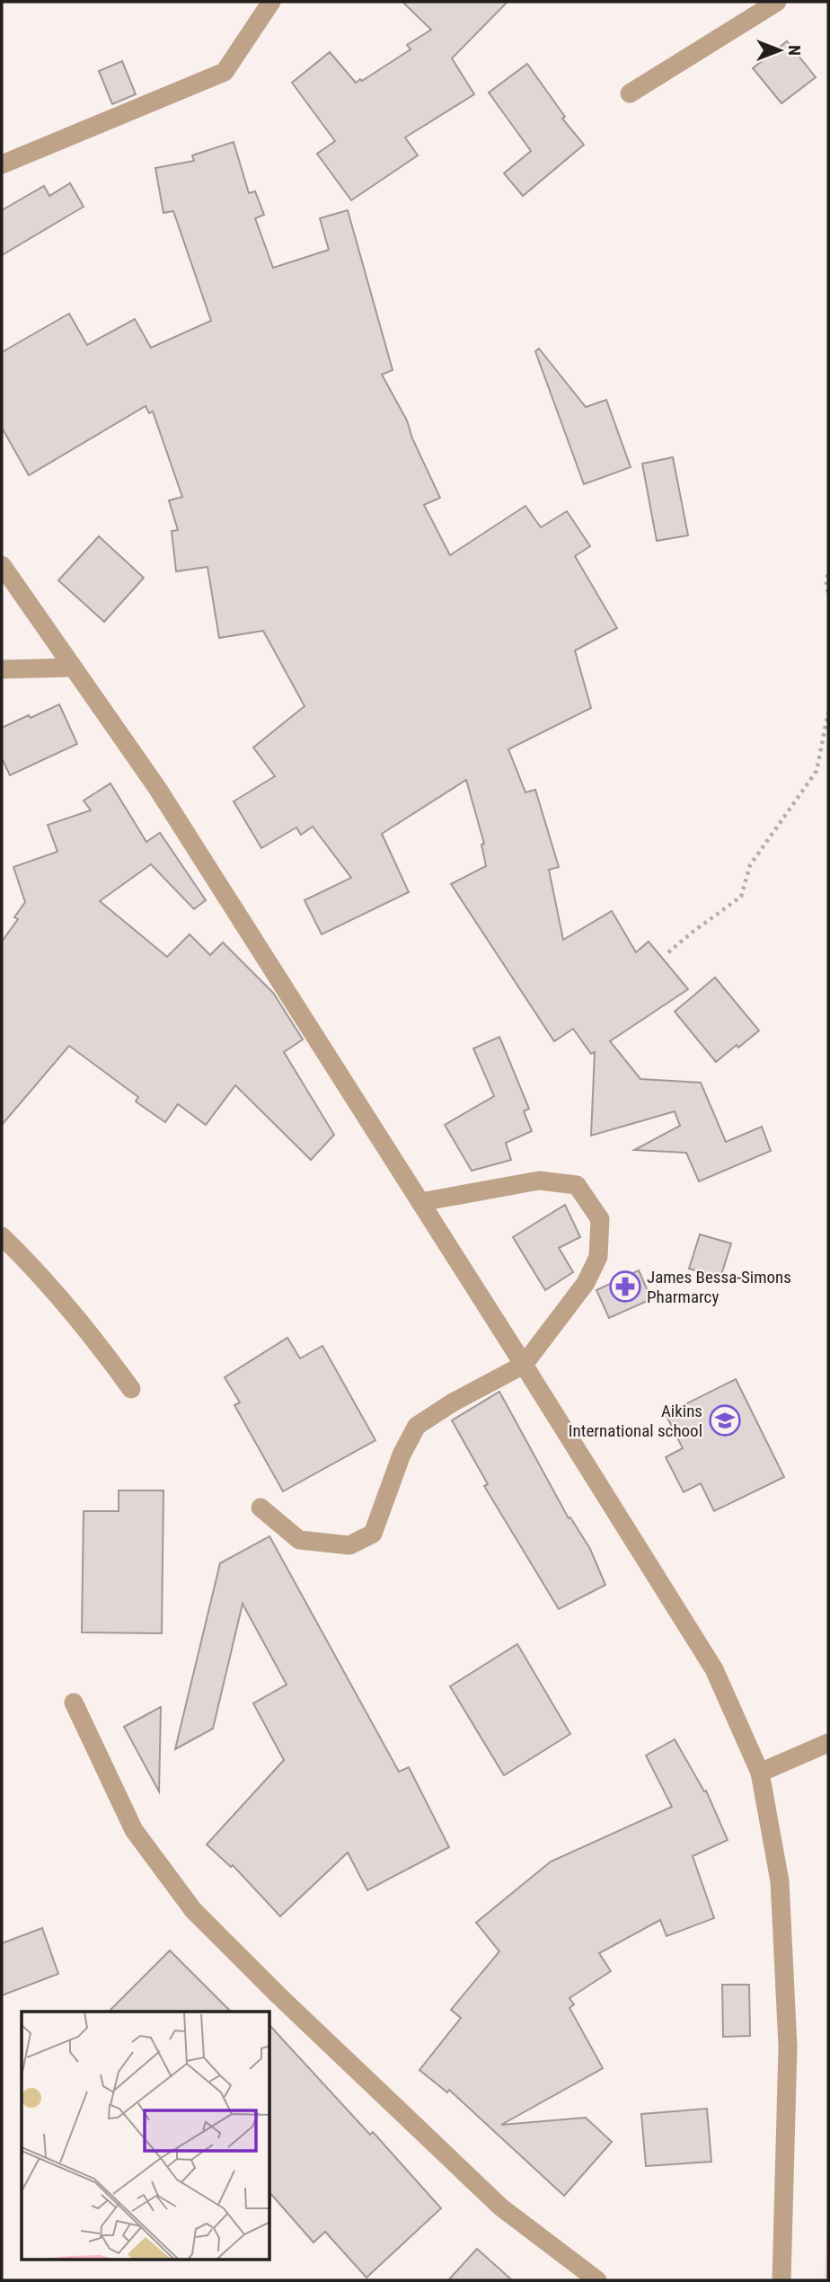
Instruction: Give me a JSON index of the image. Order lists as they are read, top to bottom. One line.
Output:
{"places":{"pharmacy":["James Bessa-Simons Pharmarcy"],"school or university":["Aikins International school"]},"north":"right"}
